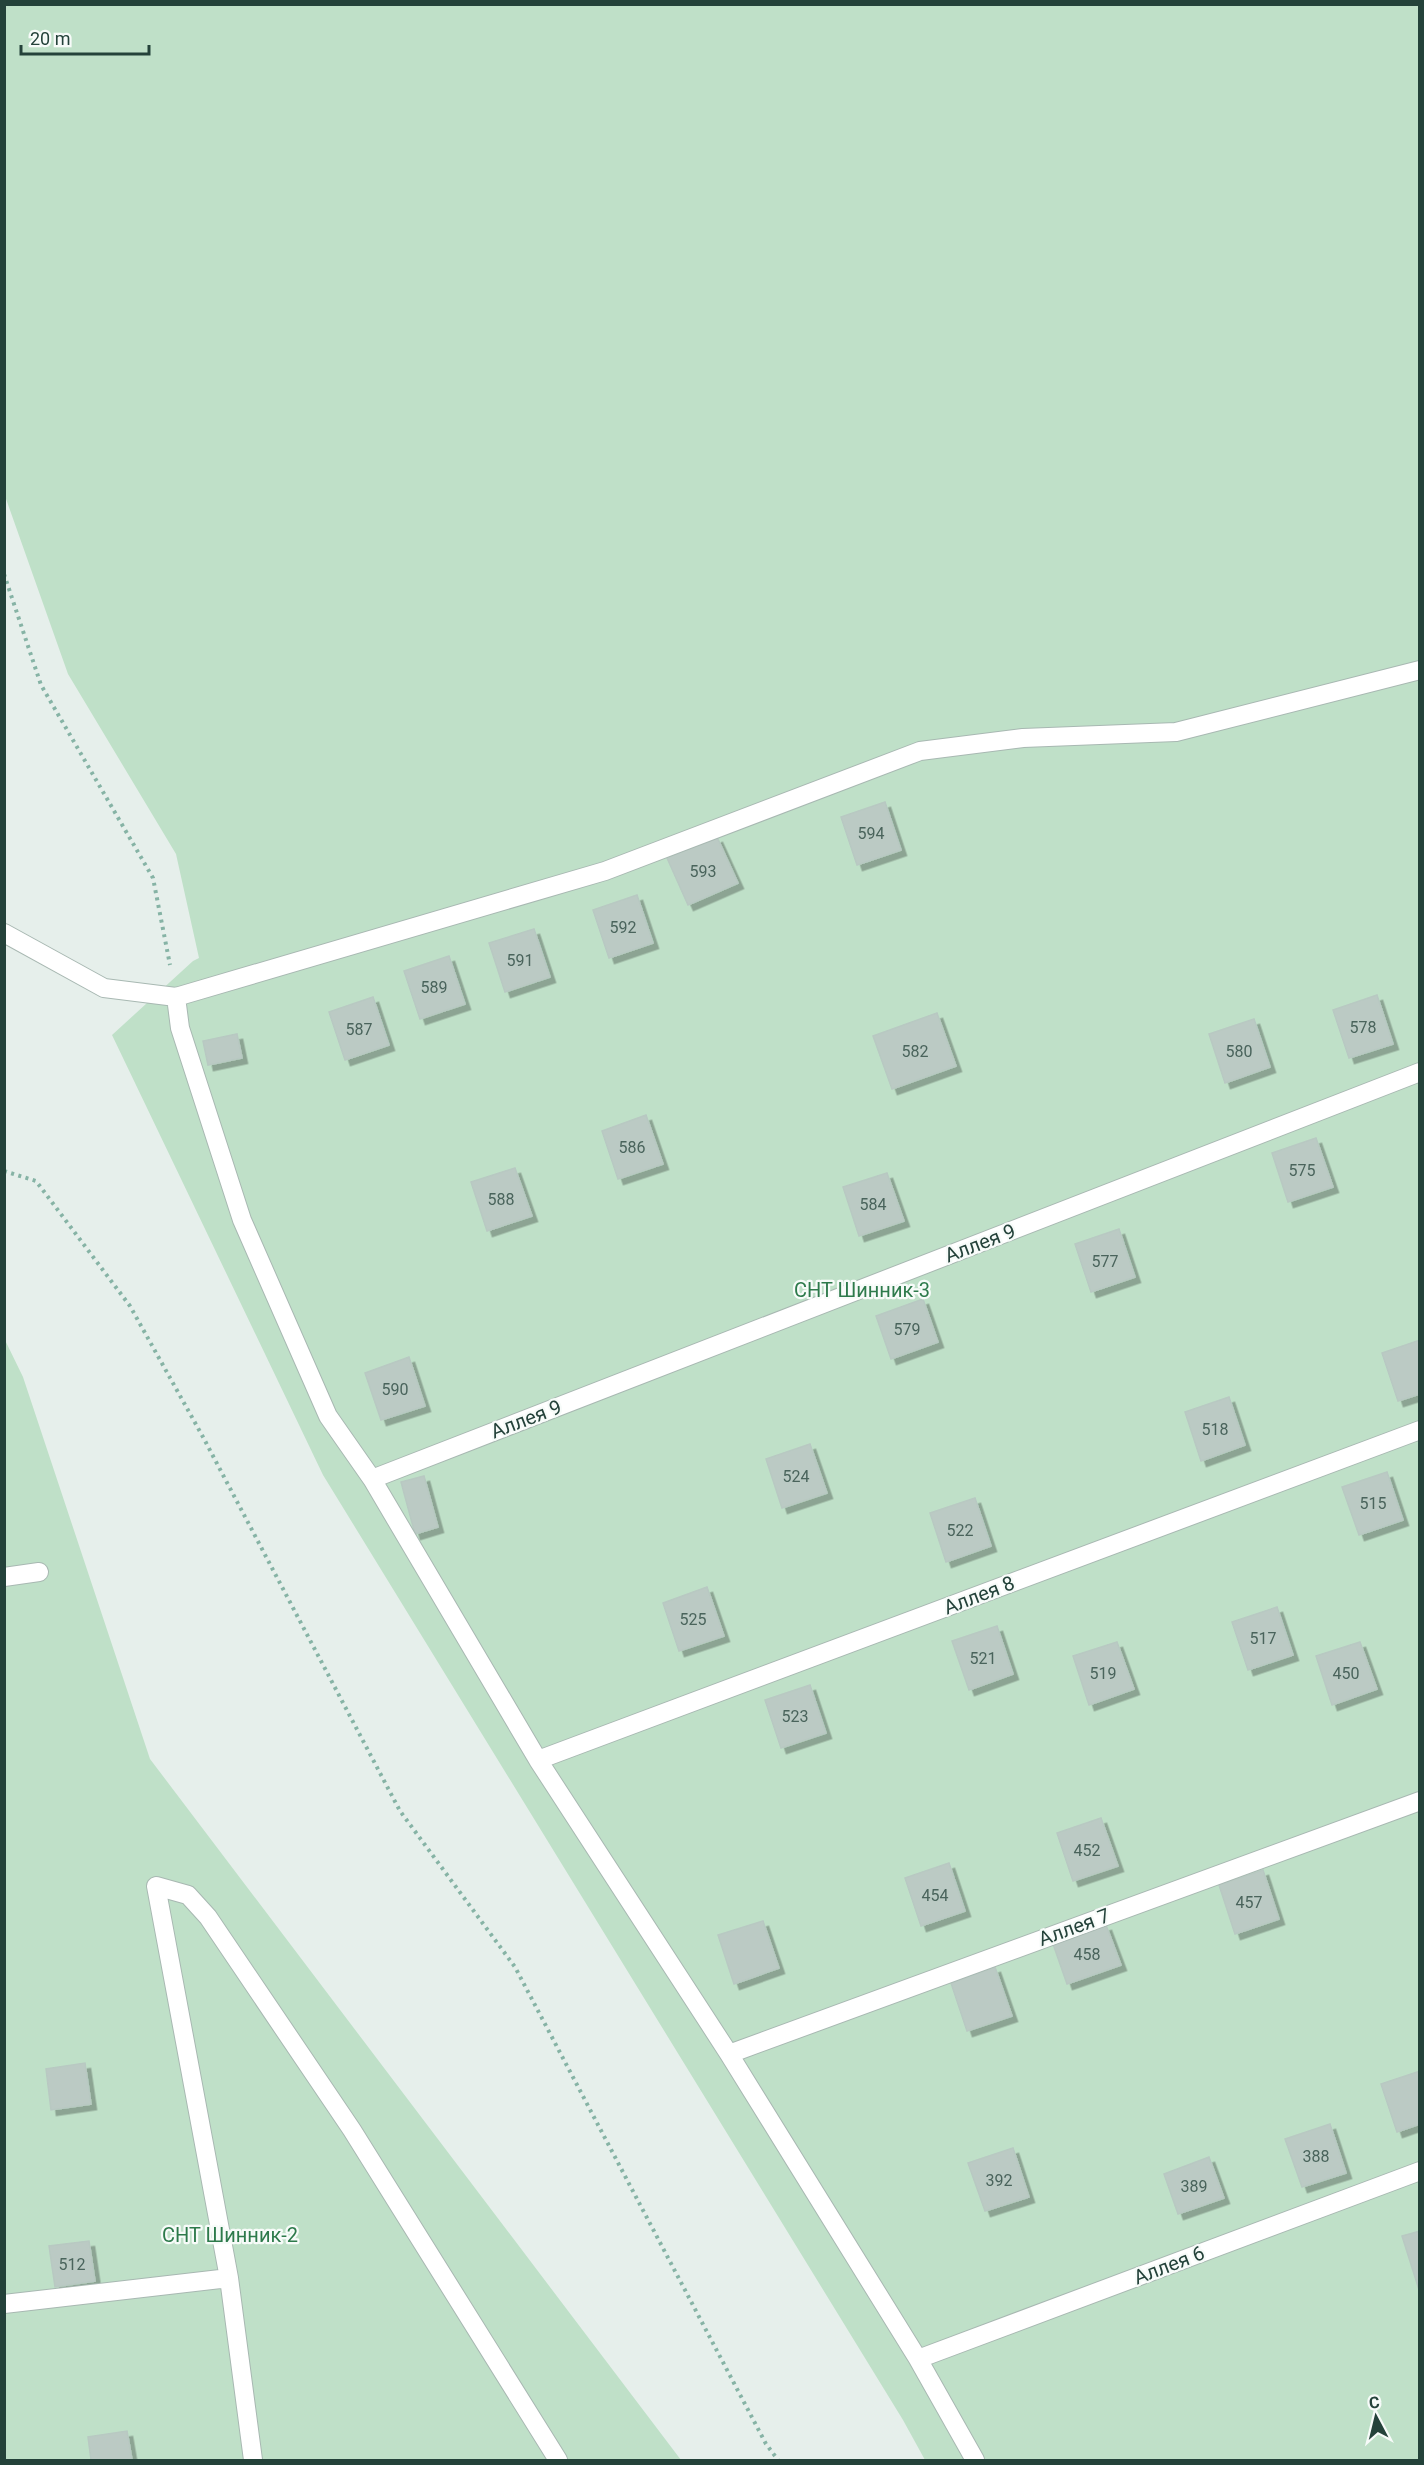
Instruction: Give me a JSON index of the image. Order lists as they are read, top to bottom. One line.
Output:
{"streets":{"lane":["Аллея 9","Аллея 8","Аллея 7","Аллея 6"]},"parks":["СНТ Шинник-3","СНТ Шинник-2"],"house_numbers":["594","593","592","591","589","578","587","582","580","586","575","588","584","577","579","590","518","524","515","522","525","517","521","519","450","523","452","454","457","458","388","392","389","512"],"scale_bar":"20 m","north":"top"}
